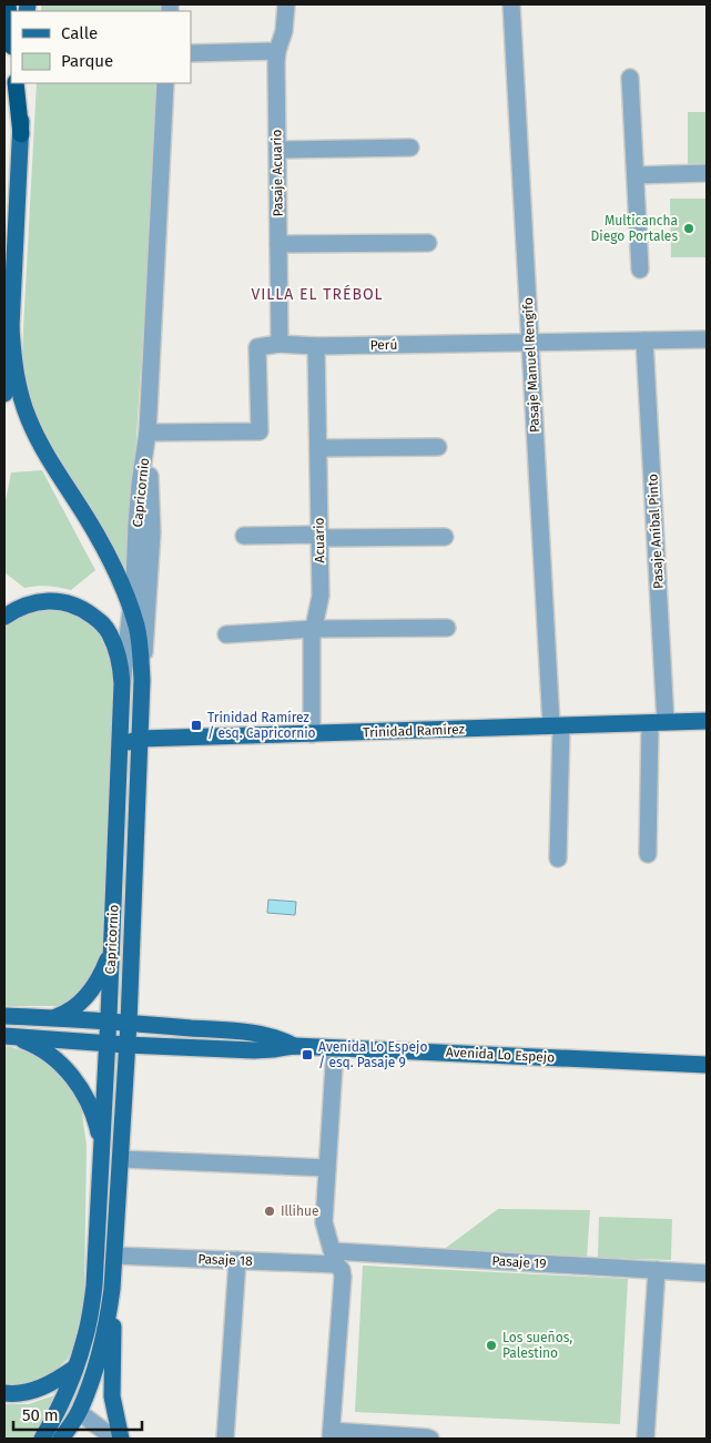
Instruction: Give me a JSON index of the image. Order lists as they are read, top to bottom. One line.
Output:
{"streets":{"main road":["Capricornio","Trinidad Ramírez","Avenida Lo Espejo"],"street":["Pasaje Acuario","Perú","Pasaje Manuel Rengifo","Pasaje Aníbal Pinto","Acuario","Pasaje 18","Pasaje 19"]},"crossings":[["Pasaje Acuario","Perú"],["Perú","Pasaje Manuel Rengifo"],["Perú","Capricornio"],["Perú","Pasaje Aníbal Pinto"],["Perú","Acuario"],["Pasaje Manuel Rengifo","Trinidad Ramírez"],["Capricornio","Trinidad Ramírez"],["Capricornio","Avenida Lo Espejo"],["Capricornio","Pasaje 18"],["Pasaje Aníbal Pinto","Trinidad Ramírez"],["Acuario","Trinidad Ramírez"],["Pasaje 18","Pasaje 19"]],"districts":["VILLA EL TRÉBOL"],"places":{"other":["Multicancha Diego Portales","Illihue","Los sueños, Palestino"],"transit":["Trinidad Ramírez / esq. Capricornio","Avenida Lo Espejo / esq. Pasaje 9"]},"legend":["Calle","Parque"],"scale_bar":"50 m"}
